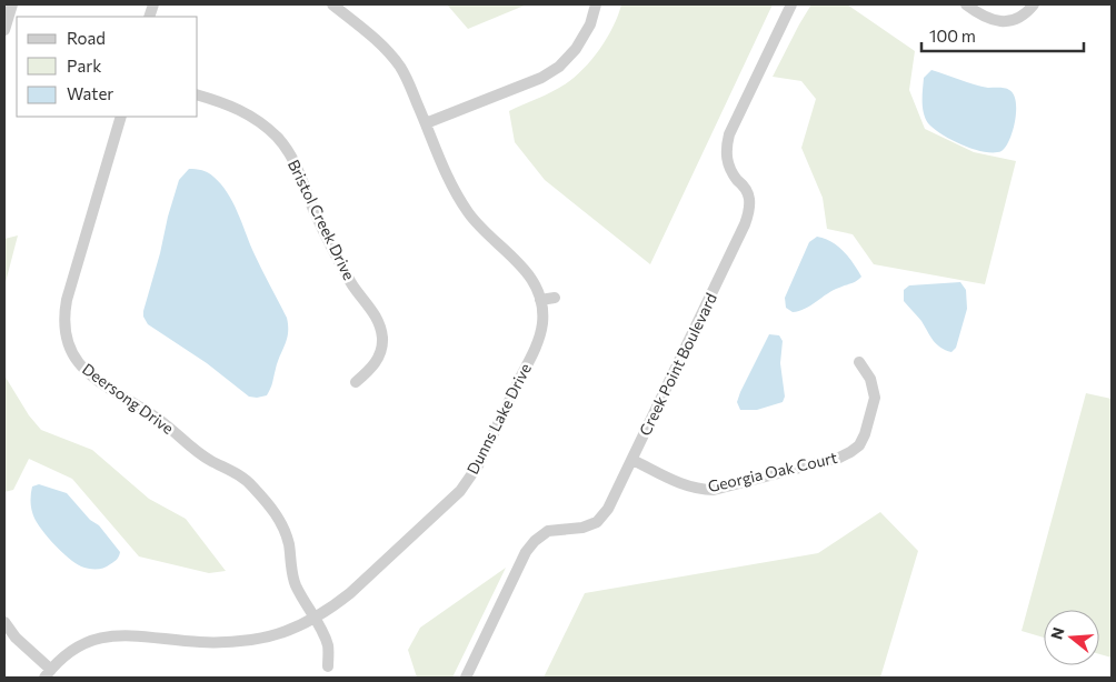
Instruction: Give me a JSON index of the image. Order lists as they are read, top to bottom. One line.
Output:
{"streets":{"street":["Bristol Creek Drive","Creek Point Boulevard","Deersong Drive","Dunns Lake Drive","Georgia Oak Court"]},"crossings":[["Creek Point Boulevard","Georgia Oak Court"],["Deersong Drive","Dunns Lake Drive"]],"legend":["Road","Park","Water"],"scale_bar":"100 m","north":"left"}
